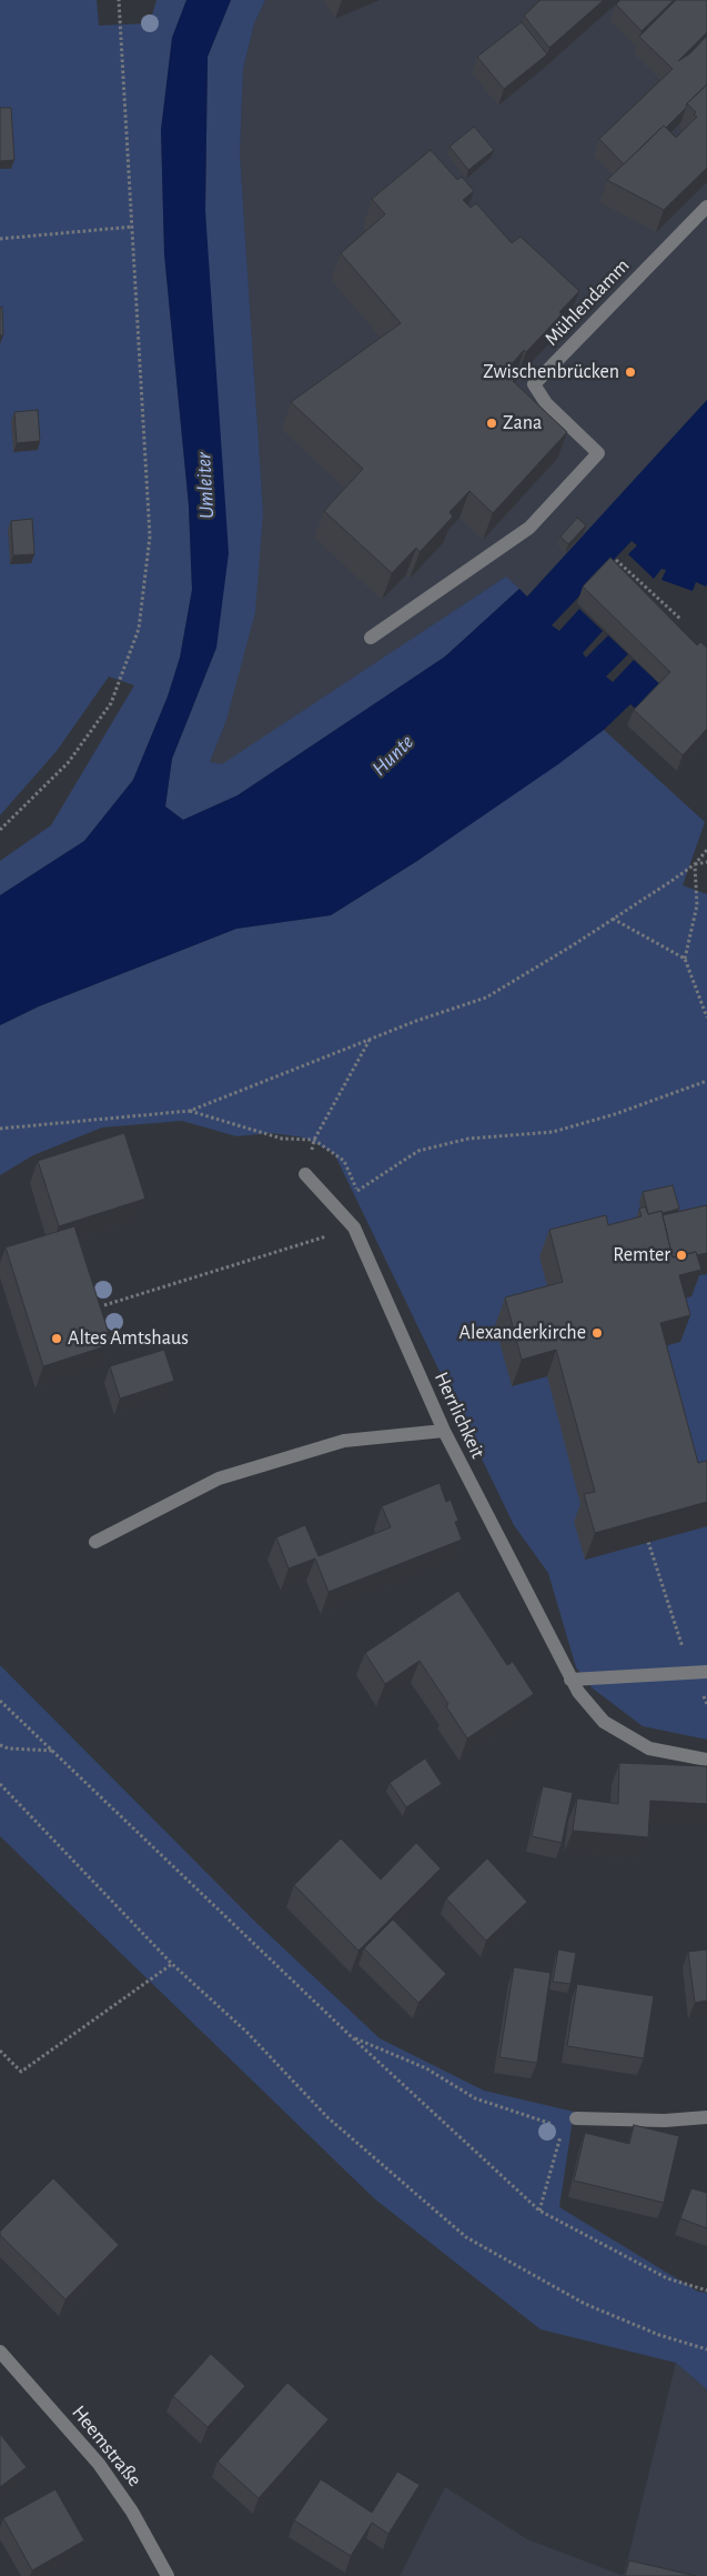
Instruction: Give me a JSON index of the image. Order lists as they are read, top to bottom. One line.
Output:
{"streets":{"street":["Mühlendamm","Herrlichkeit","Heemstraße"]},"water":["Umleiter","Hunte"],"places":["Zwischenbrücken","Zana","Remter","Alexanderkirche","Altes Amtshaus"]}
